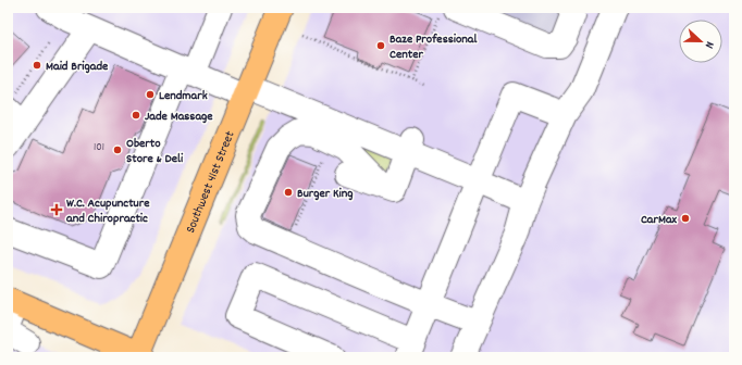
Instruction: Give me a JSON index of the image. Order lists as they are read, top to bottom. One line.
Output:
{"streets":{"main road":["Southwest 41st Street"]},"places":{"other":["Baze Professional Center","Maid Brigade","Lendmark","Jade Massage","Oberto Store & Deli","Burger King","CarMax"],"health":["W.C. Acupuncture and Chiropractic"]},"house_numbers":["101"],"north":"right"}
